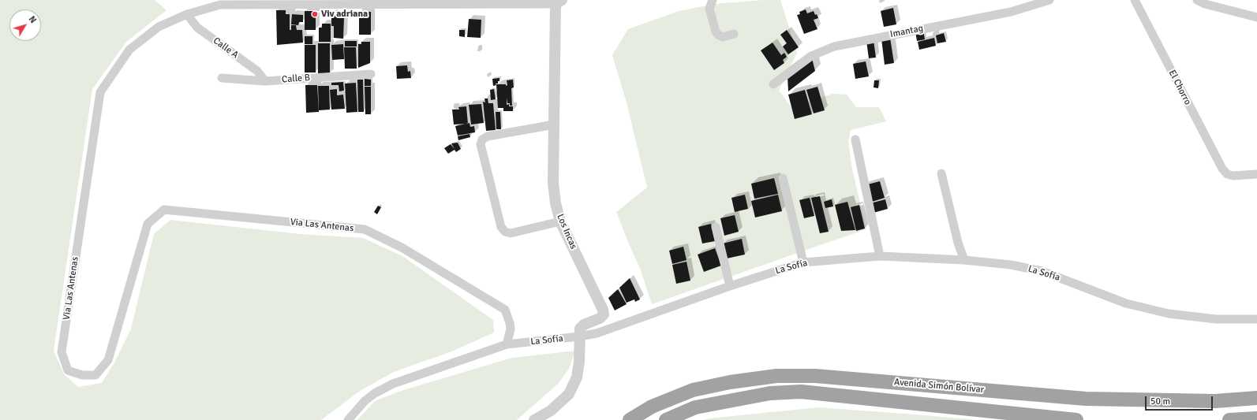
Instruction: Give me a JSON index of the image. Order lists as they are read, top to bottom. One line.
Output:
{"streets":{"highway":["Avenida Simón Bolívar"],"street":["Imantag","Calle A","Calle B","El Chorro","Via Las Antenas","Los Incas","La Sofía"]},"crossings":[["Calle A","Calle B"],["Calle A","Via Las Antenas"],["Via Las Antenas","Los Incas"],["Via Las Antenas","La Sofía"],["Los Incas","La Sofía"]],"places":["Viv adriana"],"scale_bar":"50 m","north":"top right"}
